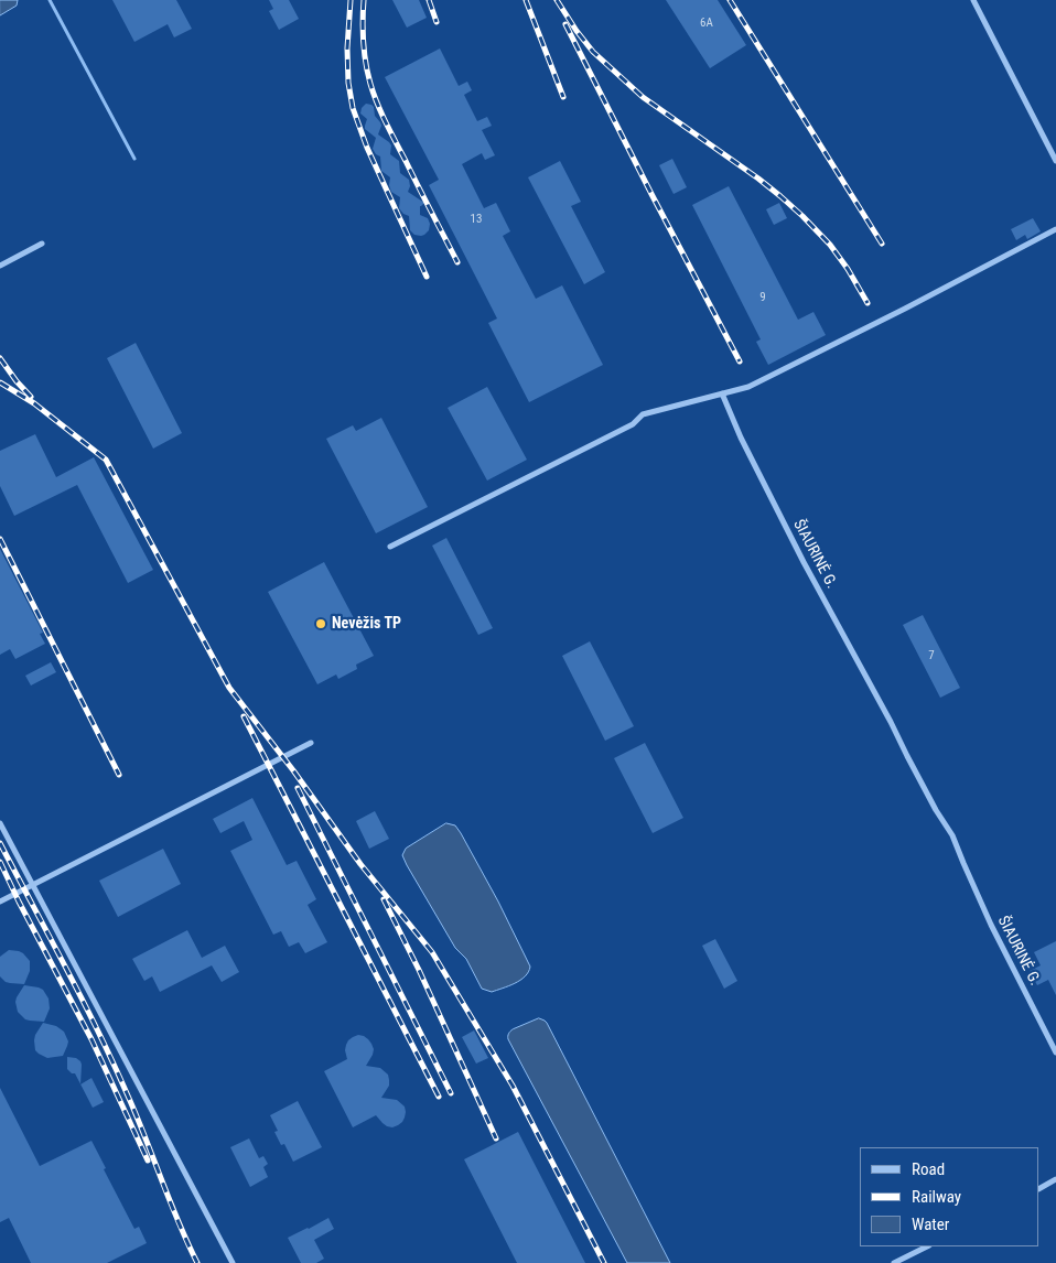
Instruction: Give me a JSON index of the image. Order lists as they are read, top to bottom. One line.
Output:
{"streets":{"street":["ŠIAURINĖ G."]},"places":["Nevėžis TP"],"house_numbers":["6A","13","9","7"],"legend":["Road","Railway","Water"]}
